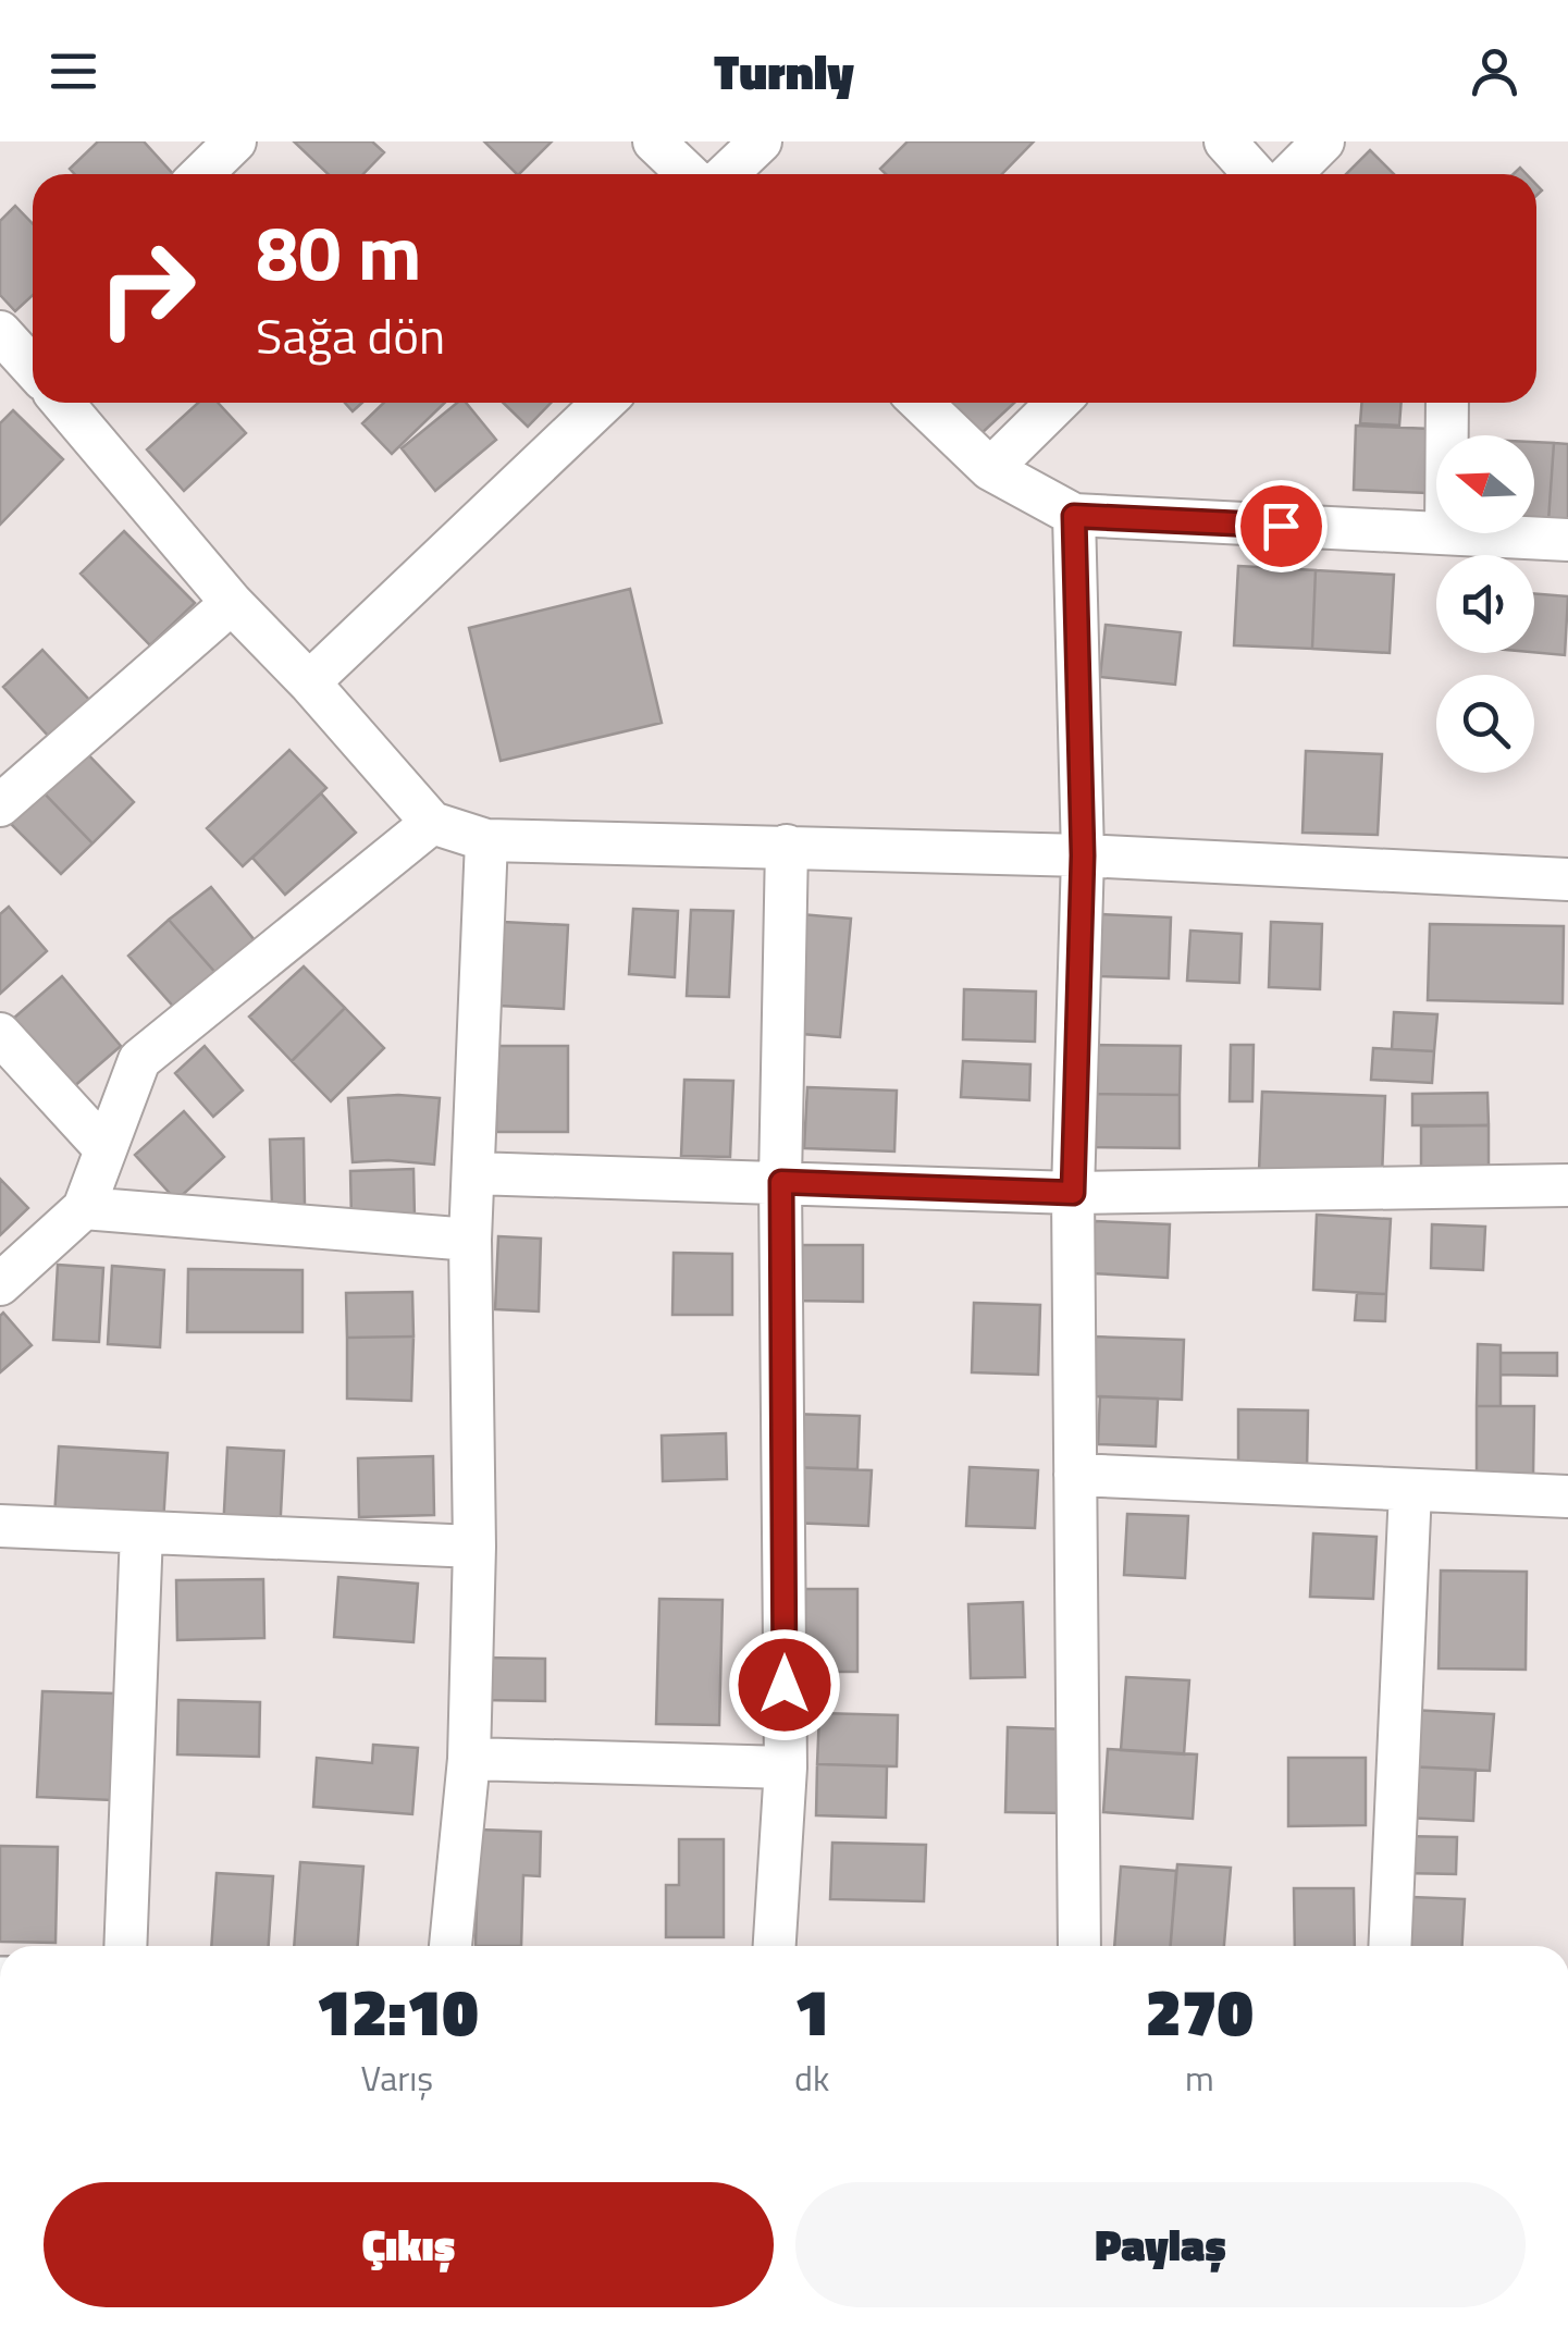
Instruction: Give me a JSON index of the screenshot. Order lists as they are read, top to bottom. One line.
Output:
{"north":"left","page":{"header":"Turnly","turn":["80 m","Sağa dön"],"eta":["12:10","Varış","1","dk","270","m"],"buttons":["Çıkış","Paylaş"]}}
